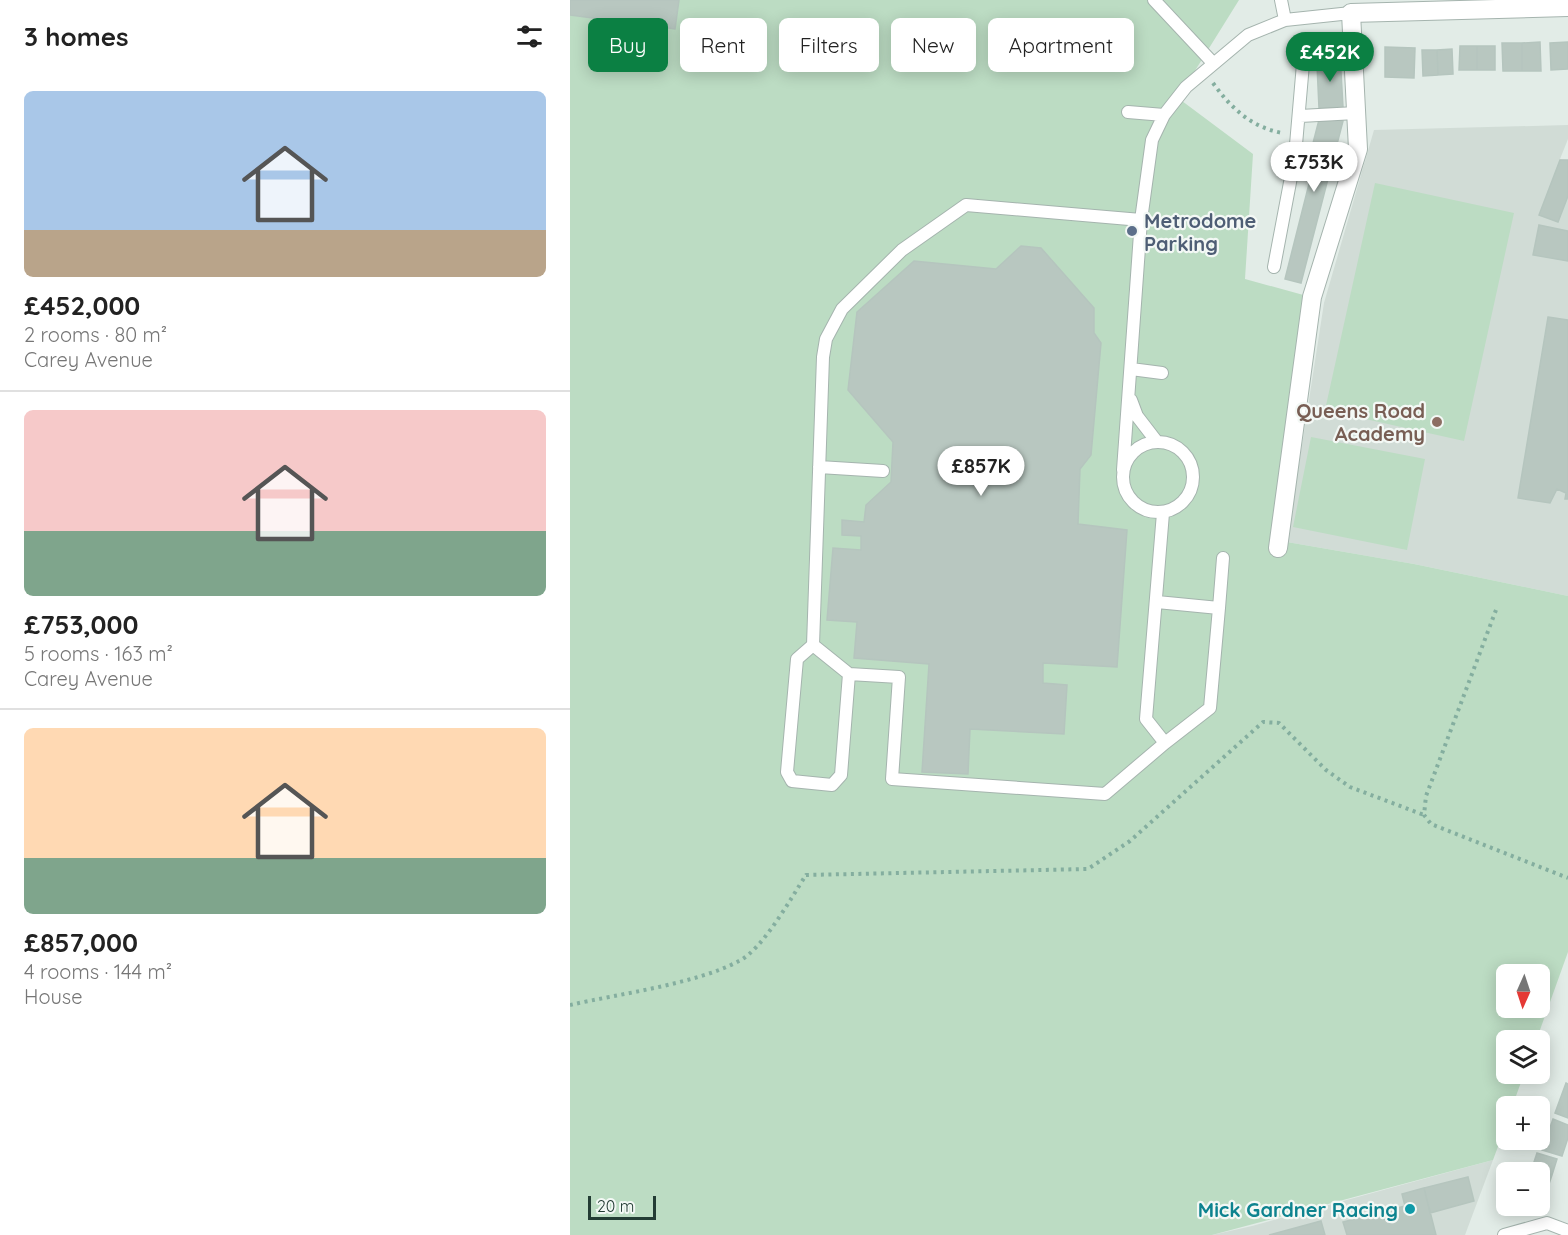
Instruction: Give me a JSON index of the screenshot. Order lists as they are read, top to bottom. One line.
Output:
{"places":["Metrodome Parking","Queens Road Academy","Mick Gardner Racing"],"scale_bar":"20 m","north":"bottom","page":{"heading":"3 homes","chip":["Buy","Rent","Filters","New","Apartment"],"price":["£452K","£753K","£857K"],"list":[{"name":"£452,000","note":"2 rooms · 80 m² · Carey Avenue"},{"name":"£753,000","note":"5 rooms · 163 m² · Carey Avenue"},{"name":"£857,000","note":"4 rooms · 144 m² · House"}],"map_buttons":["+","−"],"scale":"20 m"}}
